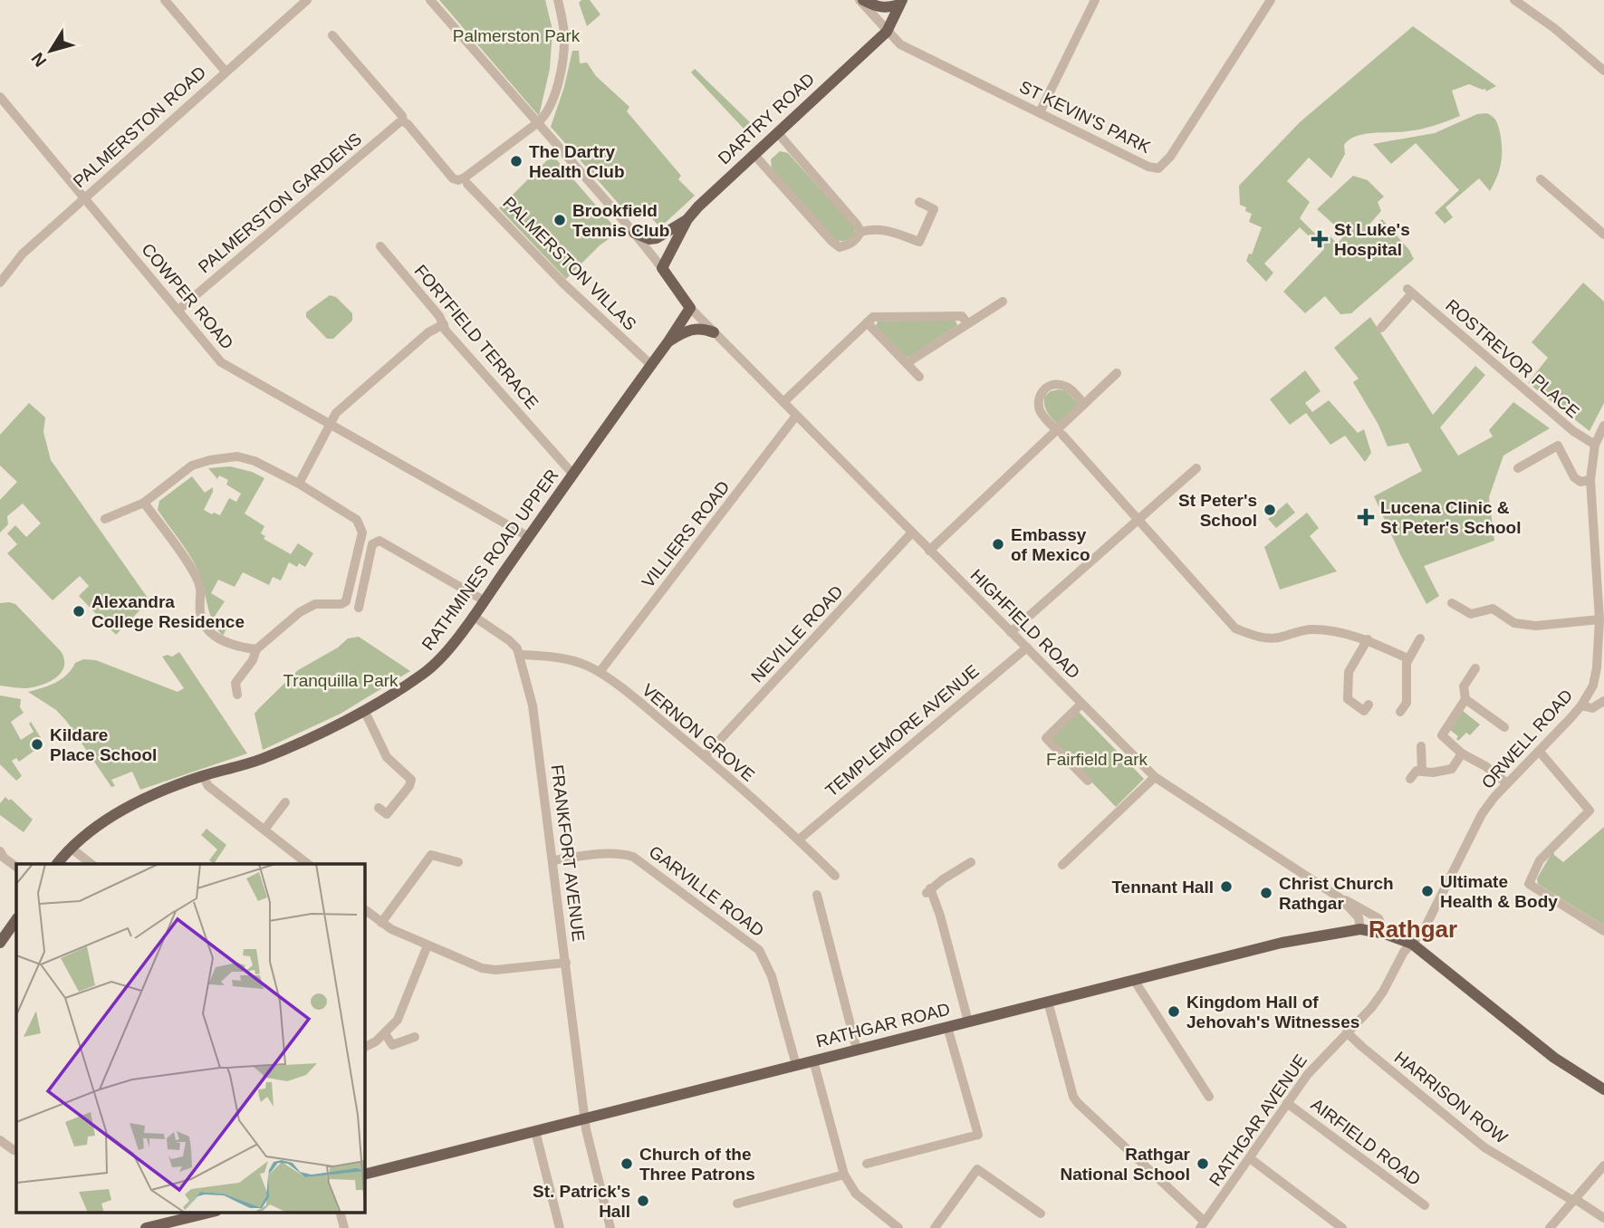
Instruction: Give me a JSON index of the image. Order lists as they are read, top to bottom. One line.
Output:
{"streets":{"main road":["DARTRY ROAD","RATHMINES ROAD UPPER","RATHGAR ROAD"],"street":["ST KEVIN'S PARK","PALMERSTON ROAD","PALMERSTON GARDENS","PALMERSTON VILLAS","COWPER ROAD","FORTFIELD TERRACE","ROSTREVOR PLACE","VILLIERS ROAD","HIGHFIELD ROAD","NEVILLE ROAD","TEMPLEMORE AVENUE","VERNON GROVE","ORWELL ROAD","FRANKFORT AVENUE","GARVILLE ROAD","HARRISON ROW","RATHGAR AVENUE","AIRFIELD ROAD"]},"crossings":[["ST KEVIN'S PARK","DARTRY ROAD"],["PALMERSTON ROAD","COWPER ROAD"],["PALMERSTON GARDENS","COWPER ROAD"],["PALMERSTON VILLAS","RATHMINES ROAD UPPER"],["COWPER ROAD","RATHMINES ROAD UPPER"],["FORTFIELD TERRACE","RATHMINES ROAD UPPER"],["ROSTREVOR PLACE","ORWELL ROAD"],["VILLIERS ROAD","HIGHFIELD ROAD"],["VILLIERS ROAD","VERNON GROVE"],["RATHMINES ROAD UPPER","HIGHFIELD ROAD"],["HIGHFIELD ROAD","NEVILLE ROAD"],["HIGHFIELD ROAD","TEMPLEMORE AVENUE"],["HIGHFIELD ROAD","RATHGAR ROAD"],["NEVILLE ROAD","VERNON GROVE"],["TEMPLEMORE AVENUE","VERNON GROVE"],["VERNON GROVE","FRANKFORT AVENUE"],["ORWELL ROAD","RATHGAR ROAD"],["ORWELL ROAD","RATHGAR AVENUE"],["FRANKFORT AVENUE","GARVILLE ROAD"],["FRANKFORT AVENUE","RATHGAR ROAD"],["GARVILLE ROAD","RATHGAR ROAD"],["RATHGAR ROAD","RATHGAR AVENUE"],["HARRISON ROW","RATHGAR AVENUE"],["RATHGAR AVENUE","AIRFIELD ROAD"]],"districts":["Rathgar"],"parks":["Palmerston Park","Tranquilla Park","Fairfield Park"],"places":{"other":["The Dartry Health Club","Brookfield Tennis Club","St Peter's School","Embassy of Mexico","Alexandra College Residence","Kildare Place School","Tennant Hall","Ultimate Health & Body","Christ Church Rathgar","Kingdom Hall of Jehovah's Witnesses","Church of the Three Patrons","Rathgar National School","St. Patrick's Hall"],"health":["St Luke's Hospital","Lucena Clinic & St Peter's School"]},"north":"bottom left"}
